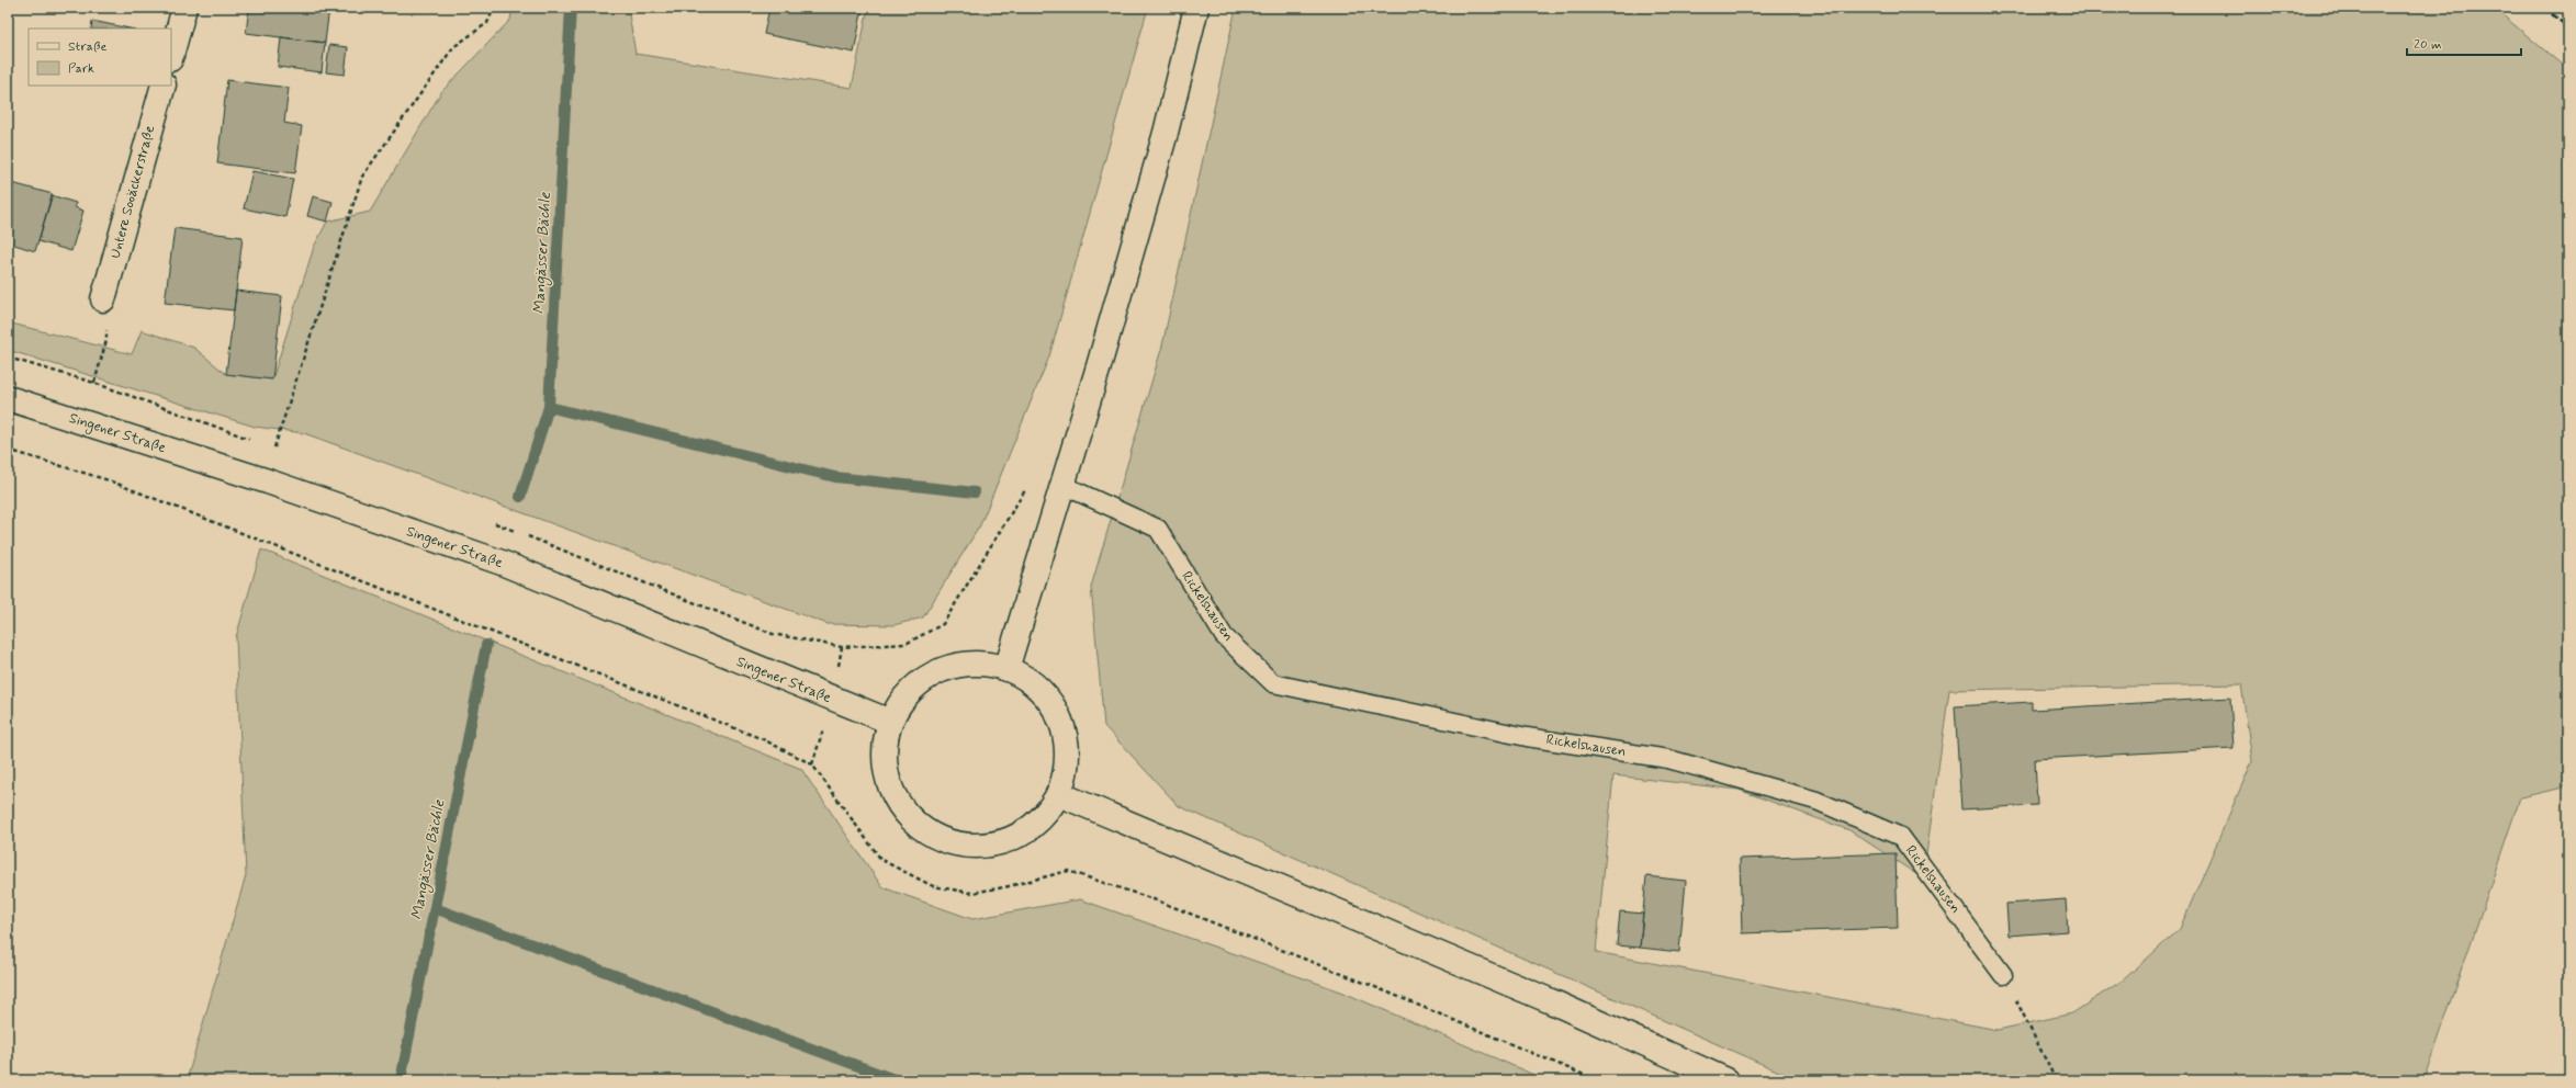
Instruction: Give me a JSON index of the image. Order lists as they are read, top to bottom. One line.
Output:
{"streets":{"main road":["Untere Sooäckerstraße","Singener Straße"],"lane":["Rickelshausen"]},"water":["Mangässer Bächle"],"legend":["Straße","Park"],"scale_bar":"20 m"}
